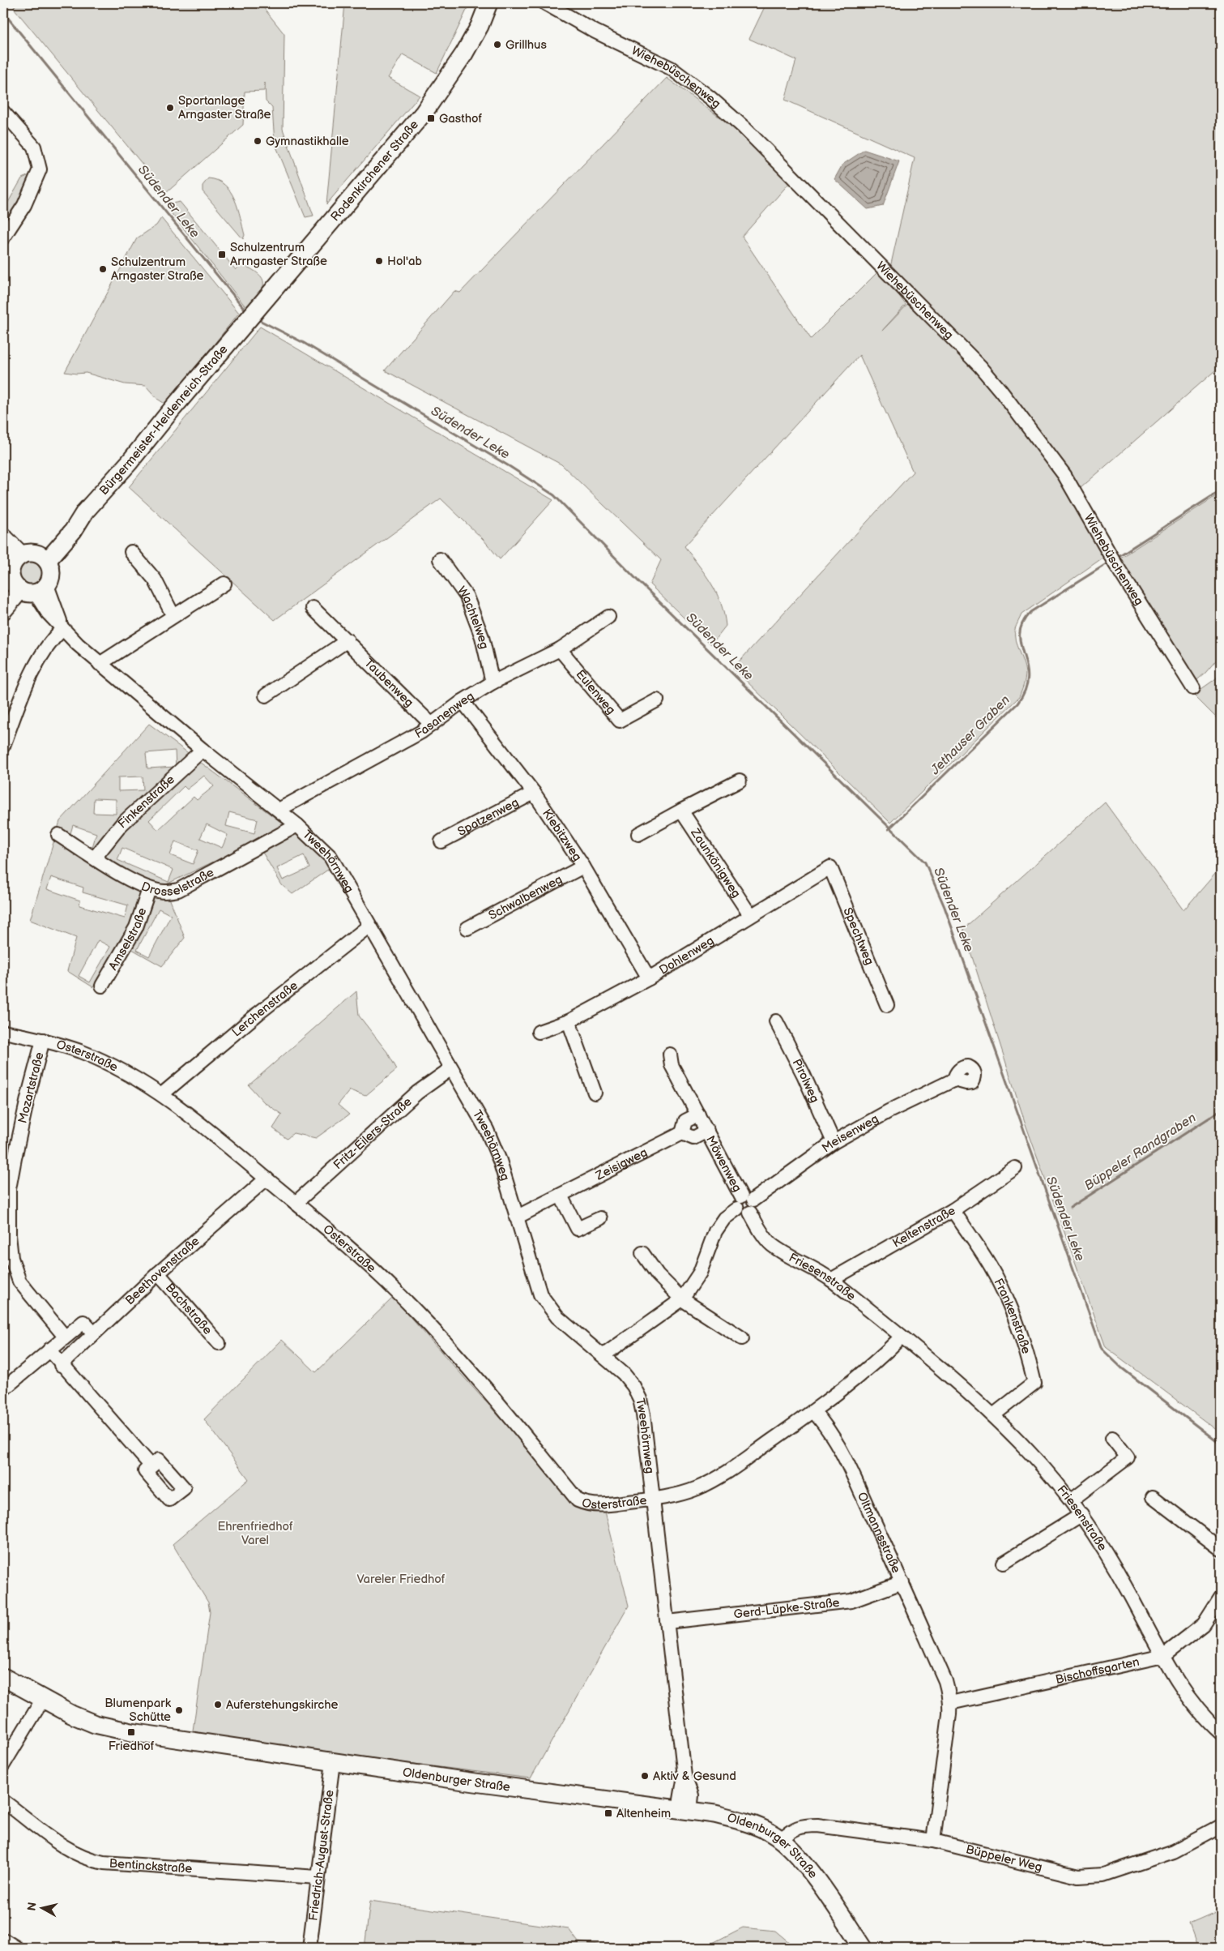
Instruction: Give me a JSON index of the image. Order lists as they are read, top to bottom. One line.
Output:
{"streets":{"main road":["Rodenkirchener Straße","Bürgermeister-Heidenreich-Straße","Oldenburger Straße"],"street":["Wiehebüschenweg","Wachtelweg","Taubenweg","Eulenweg","Fasanenweg","Finkenstraße","Spatzenweg","Kiebitzweg","Tweehörnweg","Zaunkönigweg","Drosselstraße","Schwalbenweg","Spechtweg","Amselstraße","Dohlenweg","Lerchenstraße","Osterstraße","Pirolweg","Mozartstraße","Fritz-Eilers-Straße","Meisenweg","Zeisigweg","Möwenweg","Keltenstraße","Beethovenstraße","Friesenstraße","Bachstraße","Frankenstraße","Oltmannsstraße","Gerd-Lüpke-Straße","Bischoffsgarten","Friedrich-August-Straße","Büppeler Weg","Bentinckstraße"]},"crossings":[["Rodenkirchener Straße","Bürgermeister-Heidenreich-Straße"],["Wachtelweg","Fasanenweg"],["Taubenweg","Fasanenweg"],["Eulenweg","Fasanenweg"],["Fasanenweg","Kiebitzweg"],["Fasanenweg","Tweehörnweg"],["Finkenstraße","Tweehörnweg"],["Finkenstraße","Drosselstraße"],["Spatzenweg","Kiebitzweg"],["Kiebitzweg","Schwalbenweg"],["Kiebitzweg","Dohlenweg"],["Tweehörnweg","Drosselstraße"],["Tweehörnweg","Lerchenstraße"],["Tweehörnweg","Osterstraße"],["Tweehörnweg","Fritz-Eilers-Straße"],["Tweehörnweg","Meisenweg"],["Tweehörnweg","Zeisigweg"],["Tweehörnweg","Gerd-Lüpke-Straße"],["Tweehörnweg","Oldenburger Straße"],["Zaunkönigweg","Dohlenweg"],["Drosselstraße","Amselstraße"],["Spechtweg","Dohlenweg"],["Lerchenstraße","Osterstraße"],["Osterstraße","Mozartstraße"],["Osterstraße","Fritz-Eilers-Straße"],["Osterstraße","Beethovenstraße"],["Pirolweg","Meisenweg"],["Meisenweg","Möwenweg"],["Meisenweg","Friesenstraße"],["Möwenweg","Friesenstraße"],["Keltenstraße","Friesenstraße"],["Keltenstraße","Frankenstraße"],["Beethovenstraße","Bachstraße"],["Friesenstraße","Frankenstraße"],["Friesenstraße","Bischoffsgarten"],["Oltmannsstraße","Gerd-Lüpke-Straße"],["Oltmannsstraße","Bischoffsgarten"],["Oltmannsstraße","Büppeler Weg"],["Oldenburger Straße","Friedrich-August-Straße"],["Oldenburger Straße","Büppeler Weg"],["Friedrich-August-Straße","Bentinckstraße"]],"water":["Südender Leke","Jethauser Graben","Büppeler Randgraben"],"parks":["Ehrenfriedhof Varel","Vareler Friedhof"],"places":{"other":["Grillhus","Sportanlage Arngaster Straße","Gymnastikhalle","Hol'ab","Schulzentrum Arngaster Straße","Auferstehungskirche","Blumenpark Schütte","Aktiv & Gesund"],"transit":["Gasthof","Schulzentrum Arrngaster Straße","Friedhof","Altenheim"]},"north":"left"}
